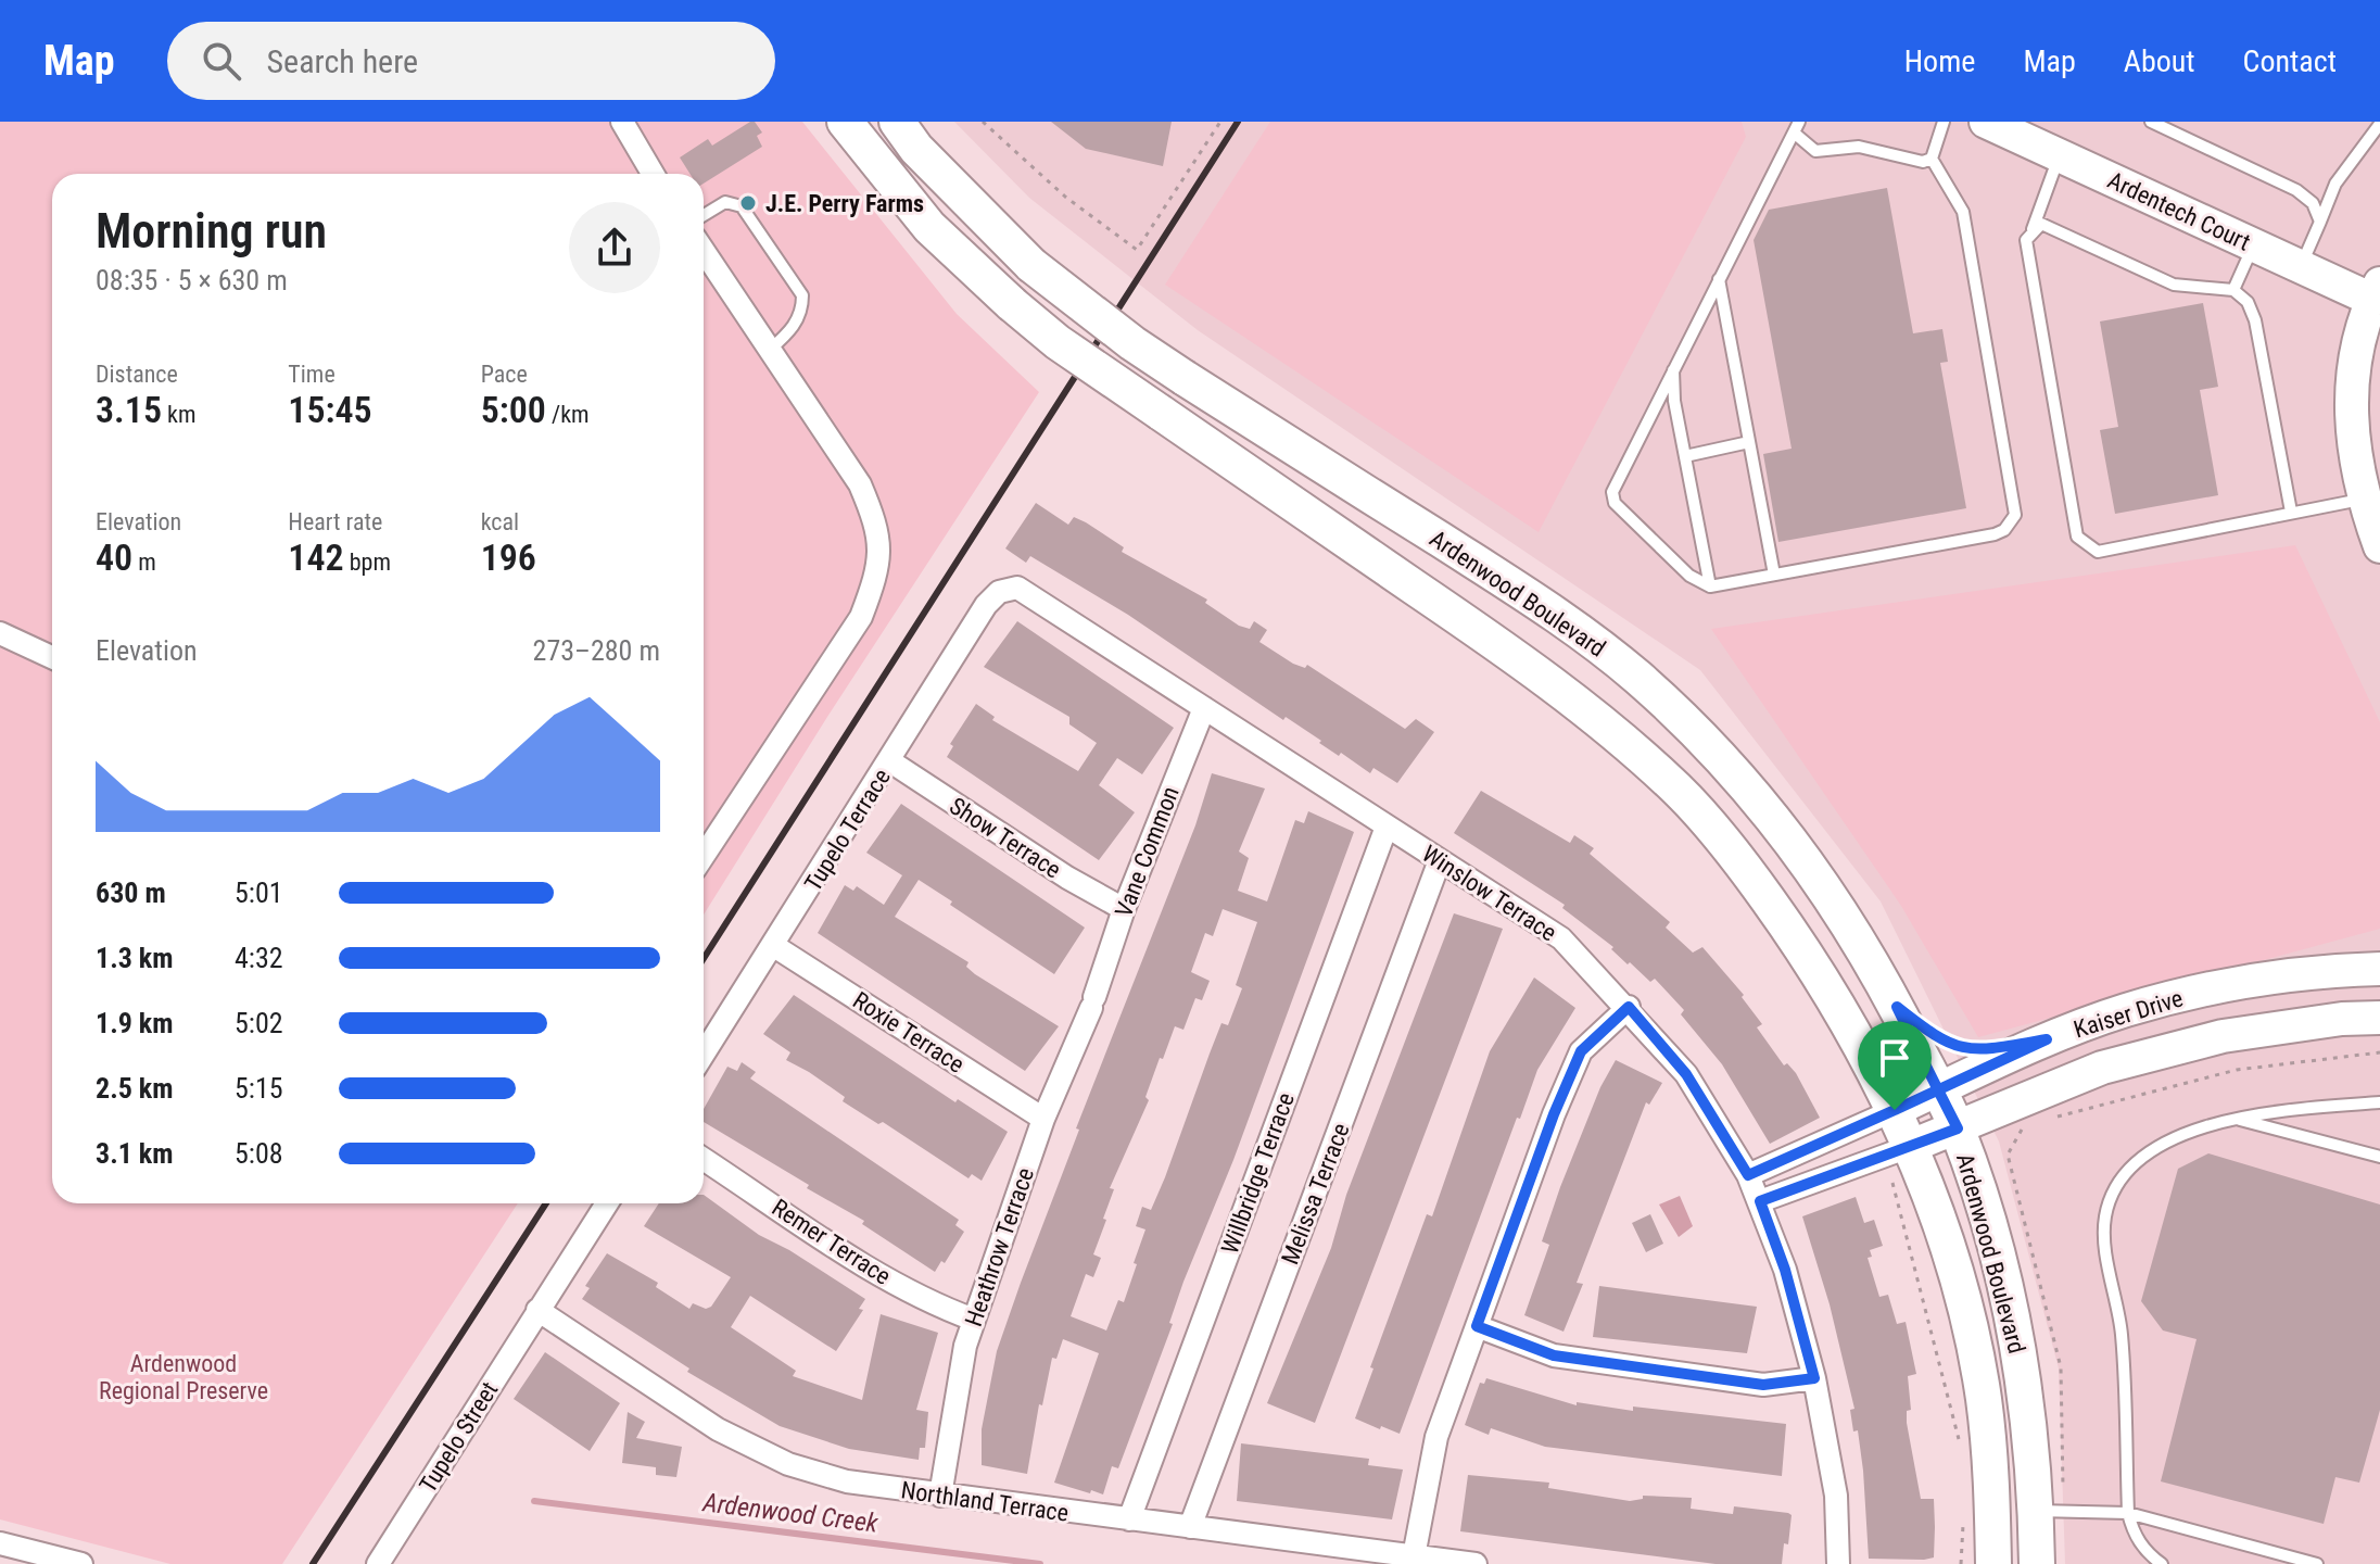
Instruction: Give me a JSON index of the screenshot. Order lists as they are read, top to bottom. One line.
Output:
{"streets":{"main road":["Ardenwood Boulevard"],"street":["Ardentech Court","Tupelo Terrace","Show Terrace","Vane Common","Winslow Terrace","Kaiser Drive","Roxie Terrace","Willbridge Terrace","Melissa Terrace","Remer Terrace","Heathrow Terrace","Tupelo Street","Northland Terrace"]},"crossings":[["Ardenwood Boulevard","Kaiser Drive"],["Tupelo Terrace","Show Terrace"],["Tupelo Terrace","Winslow Terrace"],["Tupelo Terrace","Roxie Terrace"],["Show Terrace","Vane Common"],["Vane Common","Winslow Terrace"],["Vane Common","Heathrow Terrace"],["Winslow Terrace","Kaiser Drive"],["Winslow Terrace","Willbridge Terrace"],["Winslow Terrace","Melissa Terrace"],["Roxie Terrace","Heathrow Terrace"],["Willbridge Terrace","Northland Terrace"],["Melissa Terrace","Northland Terrace"],["Remer Terrace","Heathrow Terrace"],["Heathrow Terrace","Northland Terrace"],["Tupelo Street","Northland Terrace"]],"water":["Ardenwood Creek"],"parks":["Ardenwood Regional Preserve"],"places":["J.E. Perry Farms"],"page":{"header":"Map","search":"Search here","nav":["Home","Map","About","Contact"],"heading":["Morning run","08:35 · 5 × 630 m"],"stats":[["Distance","3.15 km"],["Time","15:45"],["Pace","5:00 /km"],["Elevation","40 m"],["Heart rate","142 bpm"],["kcal","196"]],"chart":["Elevation","273–280 m"],"list":[{"name":"630 m","note":"5:01"},{"name":"1.3 km","note":"4:32"},{"name":"1.9 km","note":"5:02"},{"name":"2.5 km","note":"5:15"},{"name":"3.1 km","note":"5:08"}]}}
